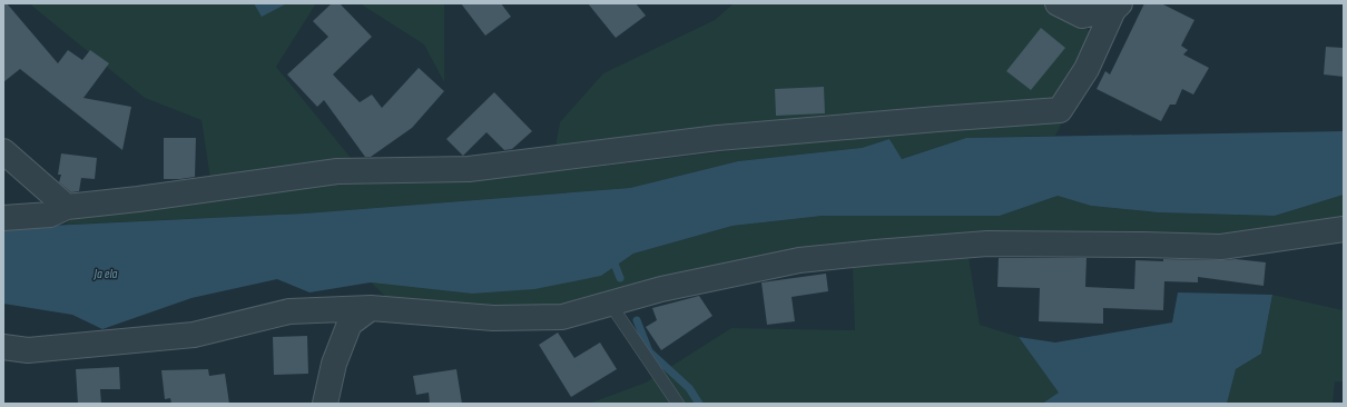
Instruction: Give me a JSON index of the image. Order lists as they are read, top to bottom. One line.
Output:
{"water":["Ja ela"]}
